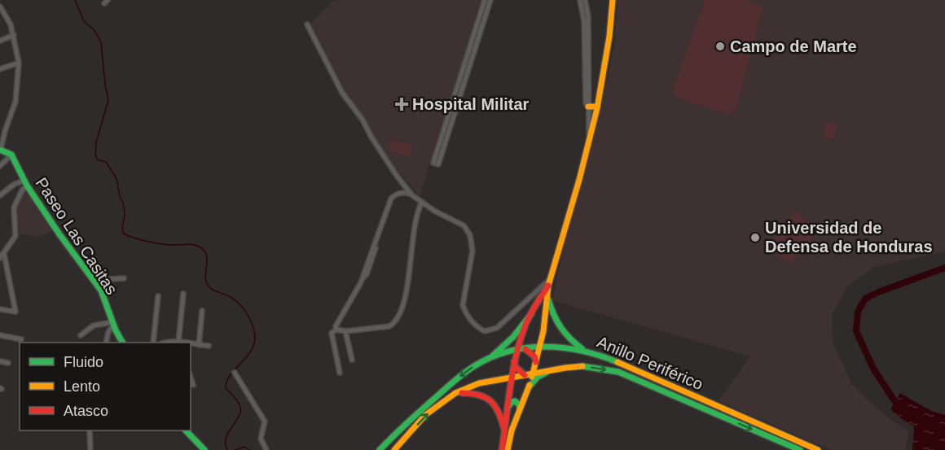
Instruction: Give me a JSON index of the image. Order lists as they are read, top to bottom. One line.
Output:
{"streets":{"main road":["Paseo Las Casitas","Anillo Periférico"]},"places":{"other":["Campo de Marte","Universidad de Defensa de Honduras"],"health":["Hospital Militar"]},"legend":["Fluido","Lento","Atasco"]}
